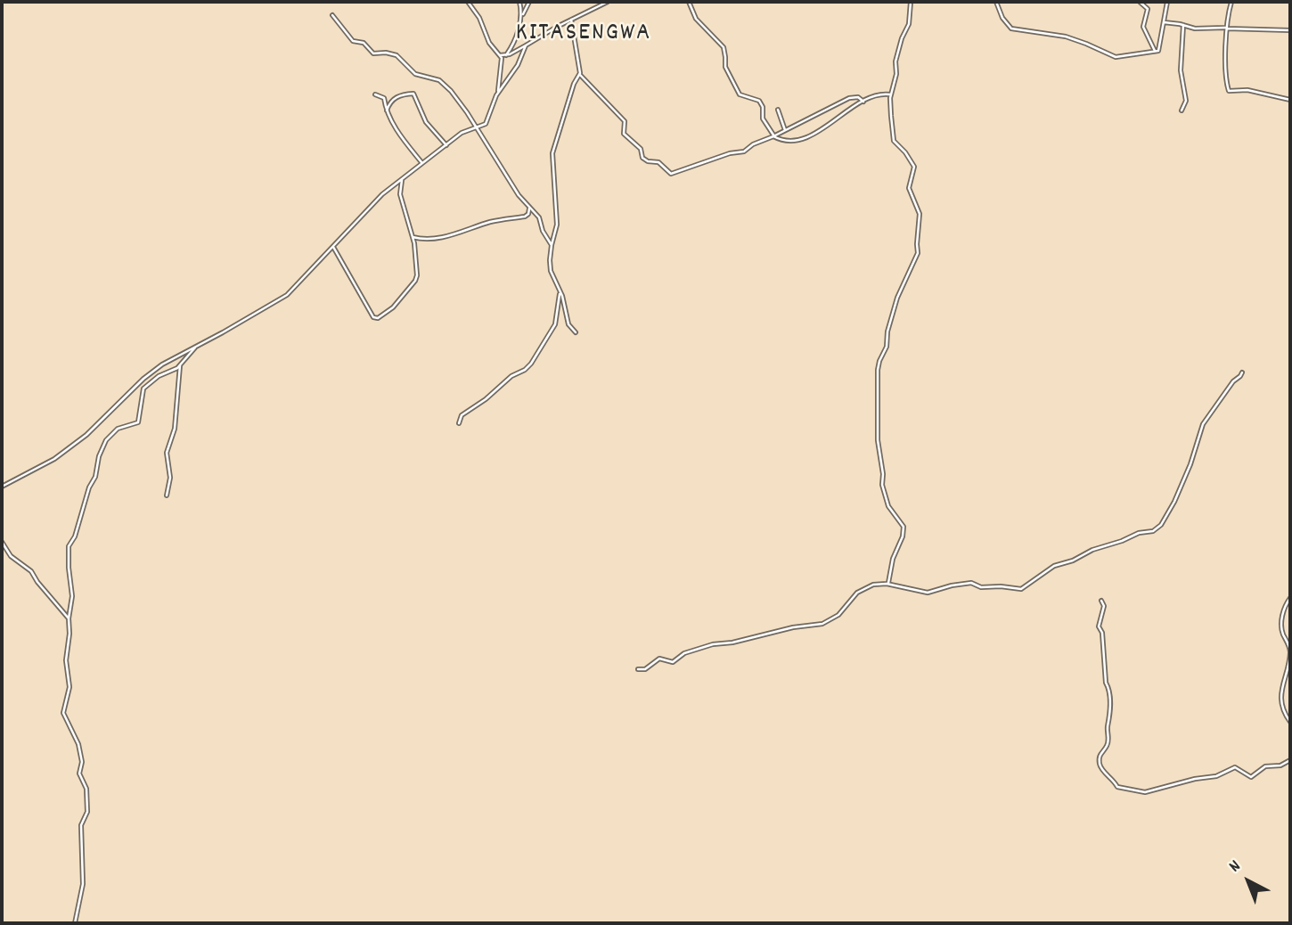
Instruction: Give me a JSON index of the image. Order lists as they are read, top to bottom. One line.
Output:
{"districts":["KITASENGWA"],"north":"top left"}
